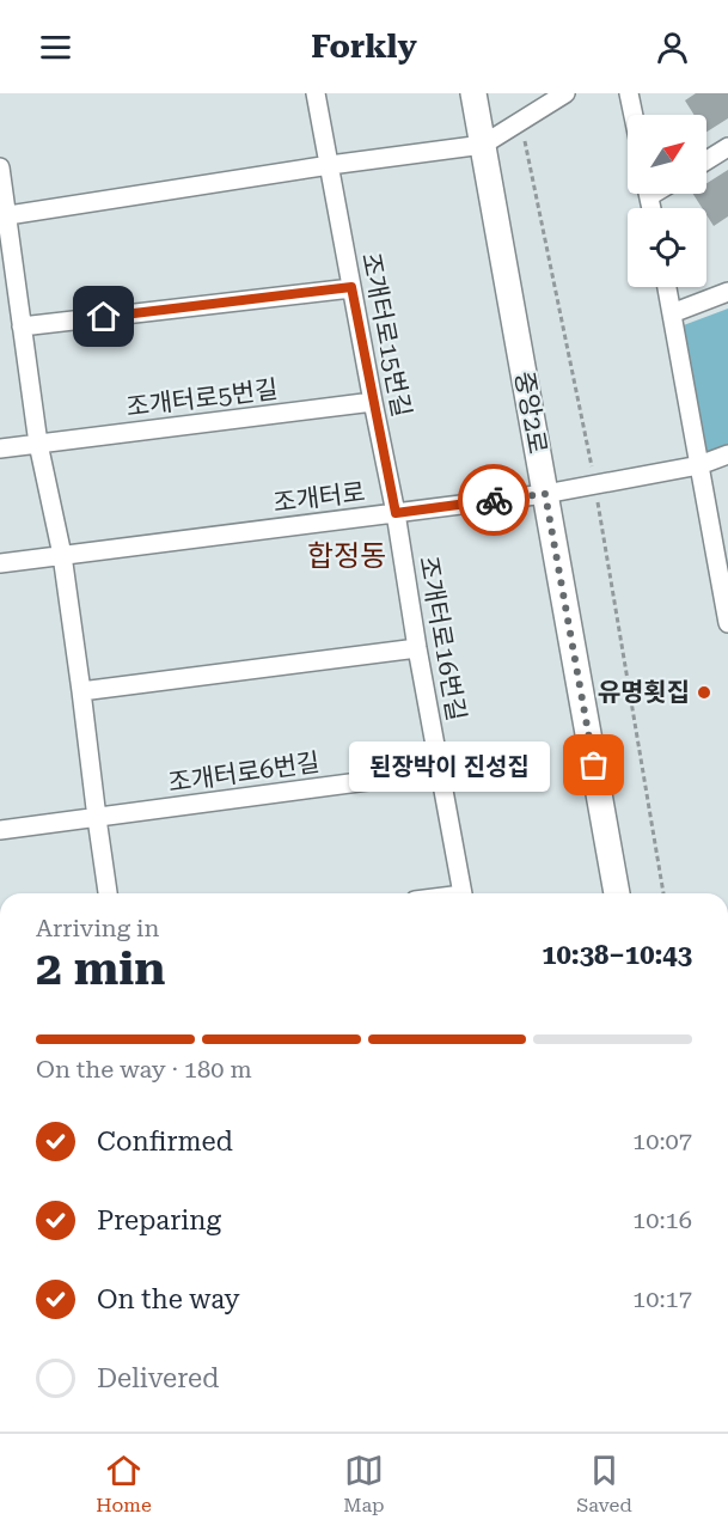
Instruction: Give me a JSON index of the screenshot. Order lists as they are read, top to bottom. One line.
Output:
{"streets":{"street":["조개터로15번길","조개터로5번길","중앙2로","조개터로","조개터로16번길","조개터로6번길"]},"crossings":[["조개터로15번길","조개터로5번길"],["조개터로15번길","조개터로"],["조개터로15번길","조개터로16번길"],["중앙2로","조개터로"],["조개터로","조개터로16번길"],["조개터로16번길","조개터로6번길"]],"districts":["합정동"],"places":["유명횟집","된장박이 진성집"],"north":"top right","page":{"header":"Forkly","bubble":"된장박이 진성집","heading":["2 min","Arriving in","10:38–10:43"],"bar":"On the way · 180 m","list":[["Confirmed","10:07"],["Preparing","10:16"],["On the way","10:17"],"Delivered"],"tabs":["Home","Map","Saved"]}}
